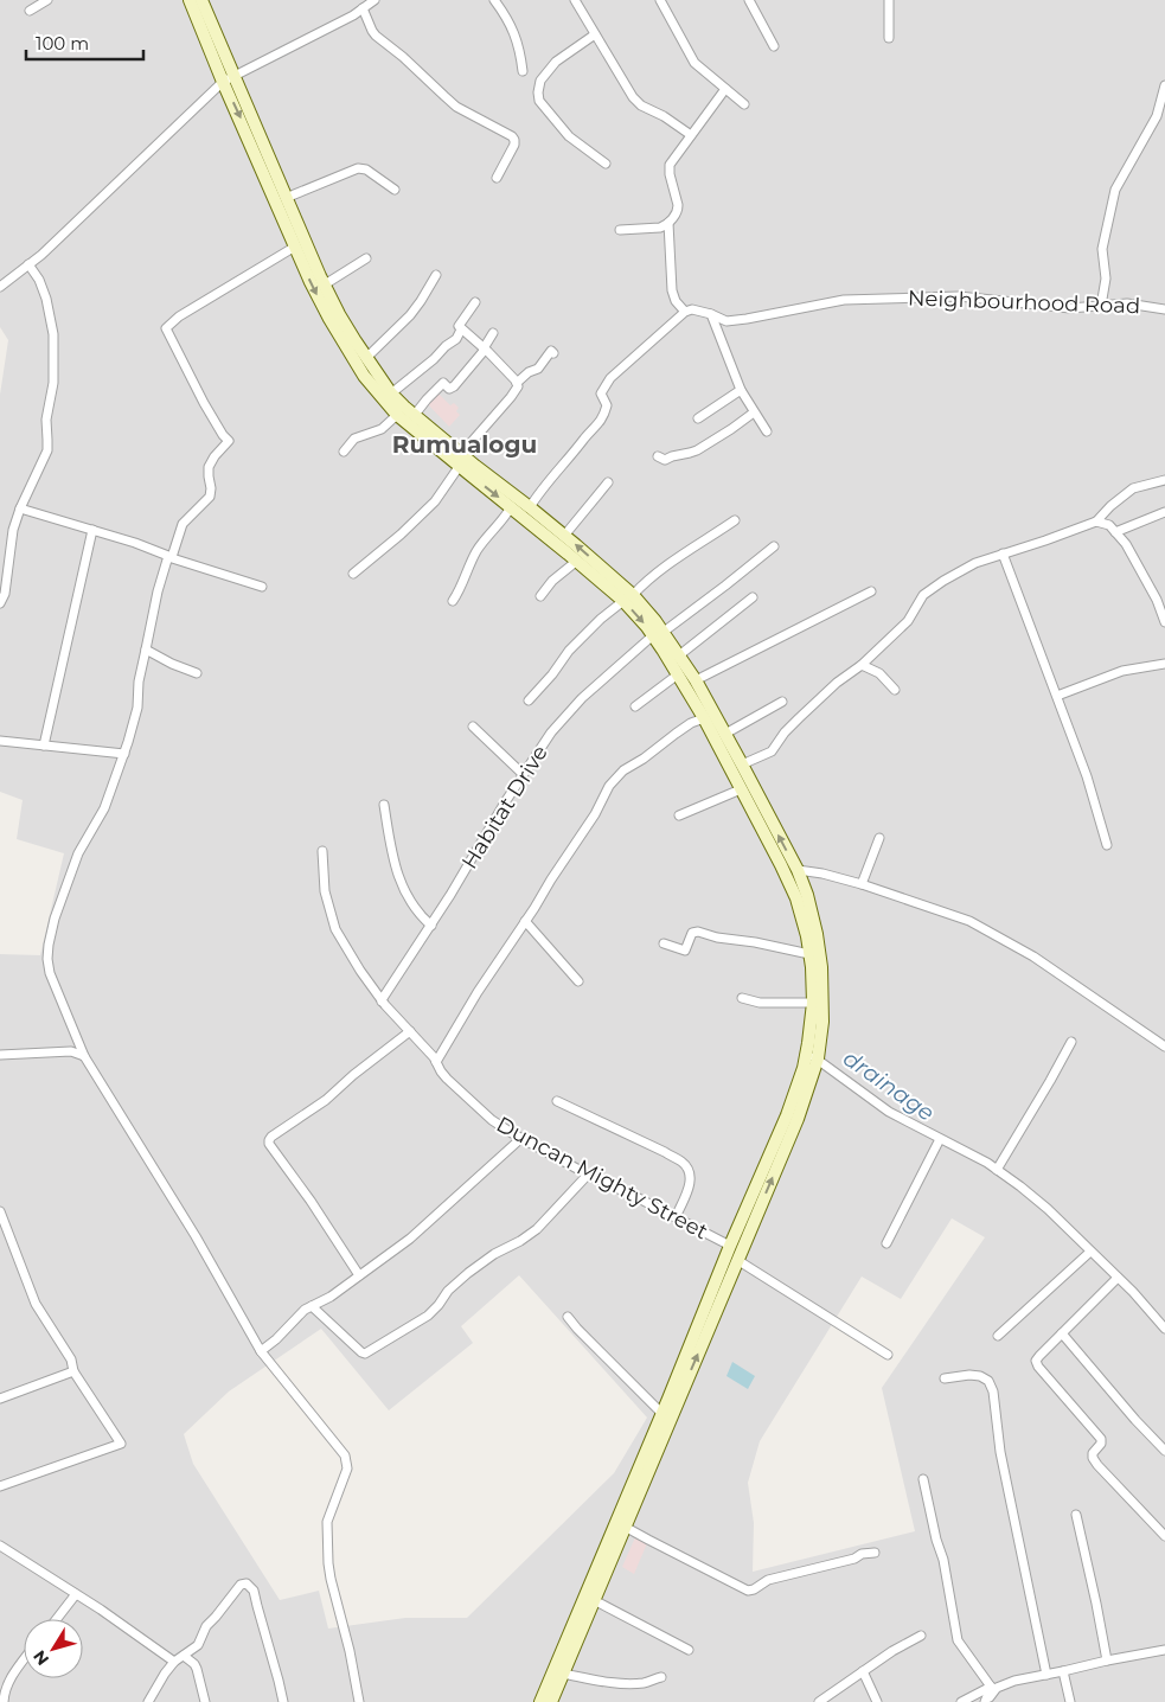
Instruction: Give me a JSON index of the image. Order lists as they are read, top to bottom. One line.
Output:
{"streets":{"street":["Neighbourhood Road","Habitat Drive","Duncan Mighty Street"]},"crossings":[["Habitat Drive","Duncan Mighty Street"]],"districts":["Rumualogu"],"water":["drainage"],"scale_bar":"100 m","north":"bottom left"}
